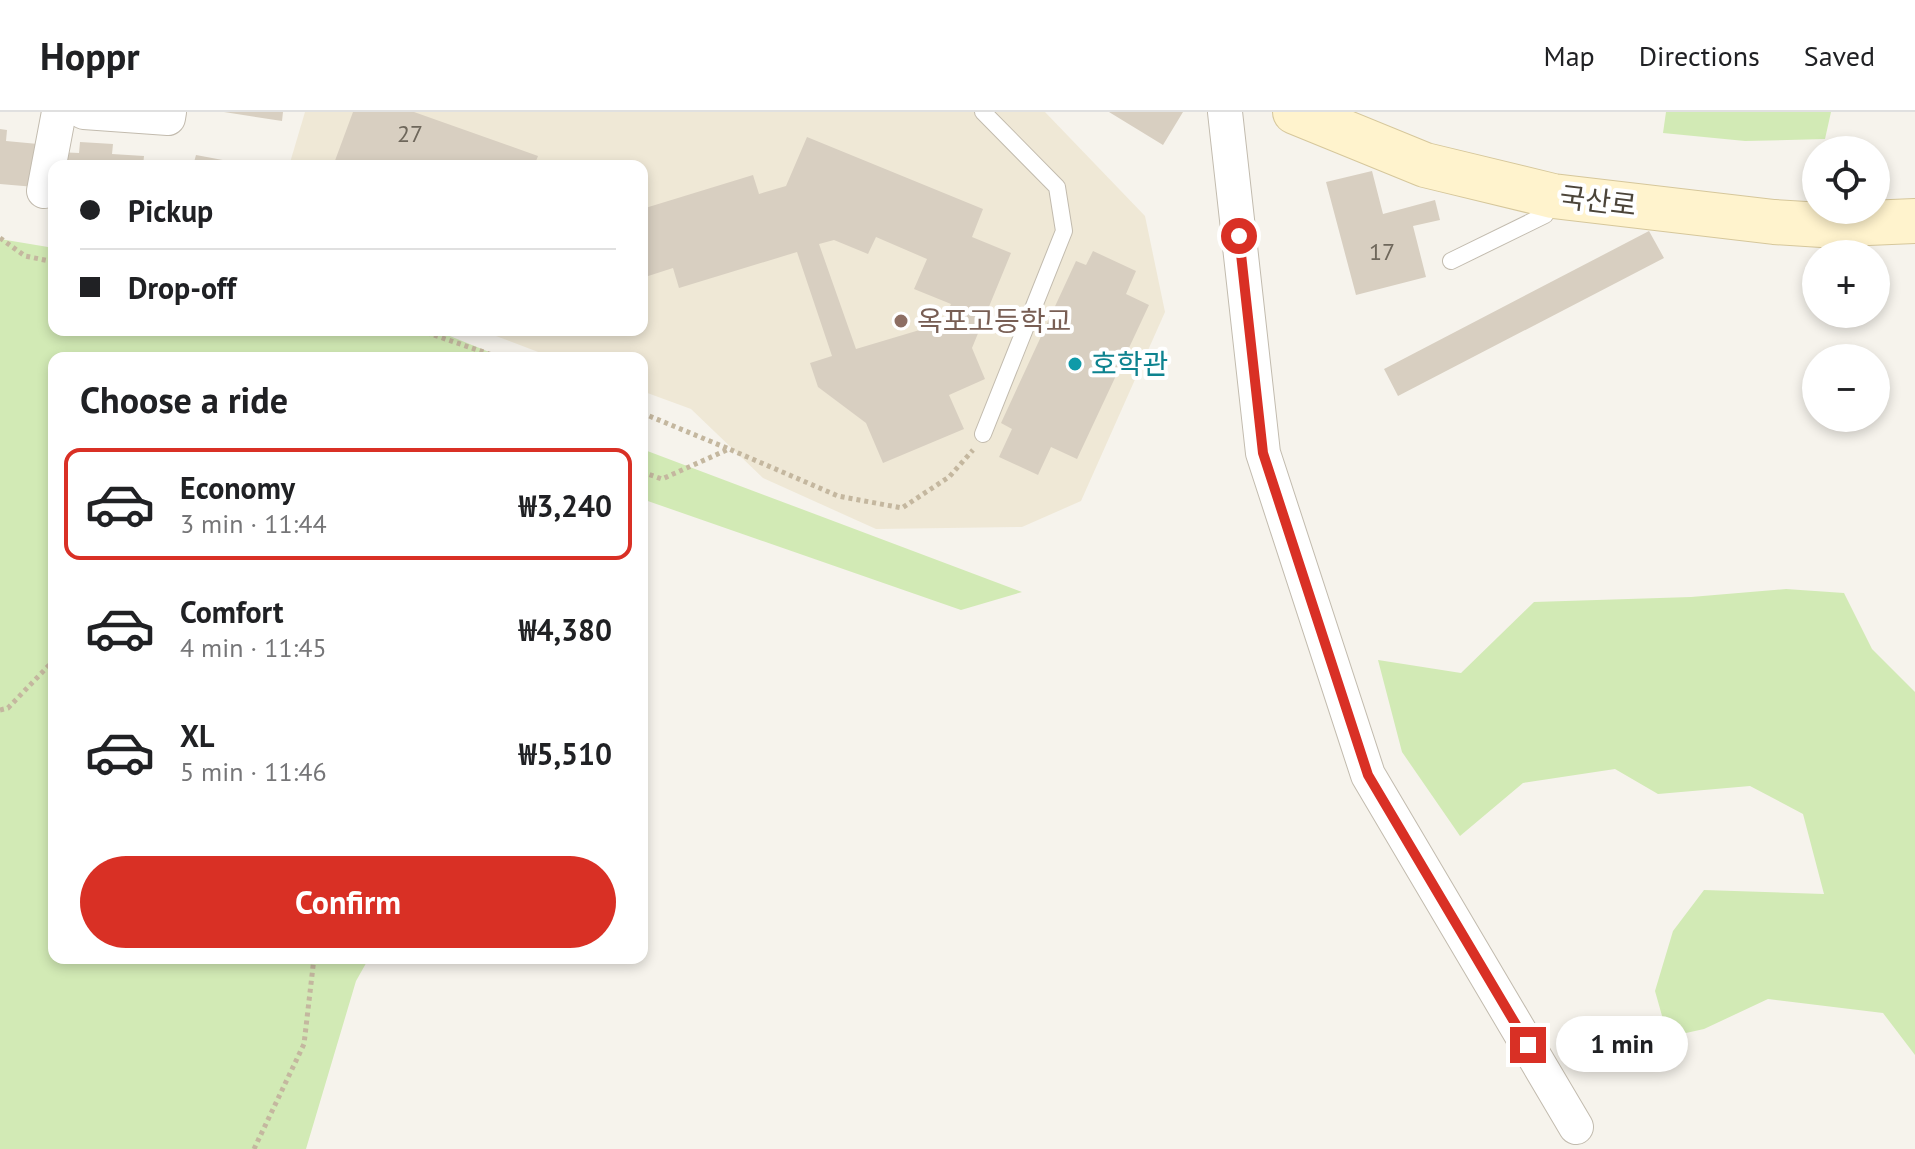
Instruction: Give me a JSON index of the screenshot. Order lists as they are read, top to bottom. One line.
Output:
{"streets":{"street":["국산로"]},"places":["옥포고등학교","호학관"],"house_numbers":["27","17"],"page":{"header":"Hoppr","nav":["Map","Directions","Saved"],"map_buttons":["+","−"],"banner":["Pickup","Drop-off"],"heading":"Choose a ride","list":[{"name":"Economy","note":"3 min · 11:44","value":"₩3,240"},{"name":"Comfort","note":"4 min · 11:45","value":"₩4,380"},{"name":"XL","note":"5 min · 11:46","value":"₩5,510"}],"buttons":"Confirm","bubble":"1 min"}}
